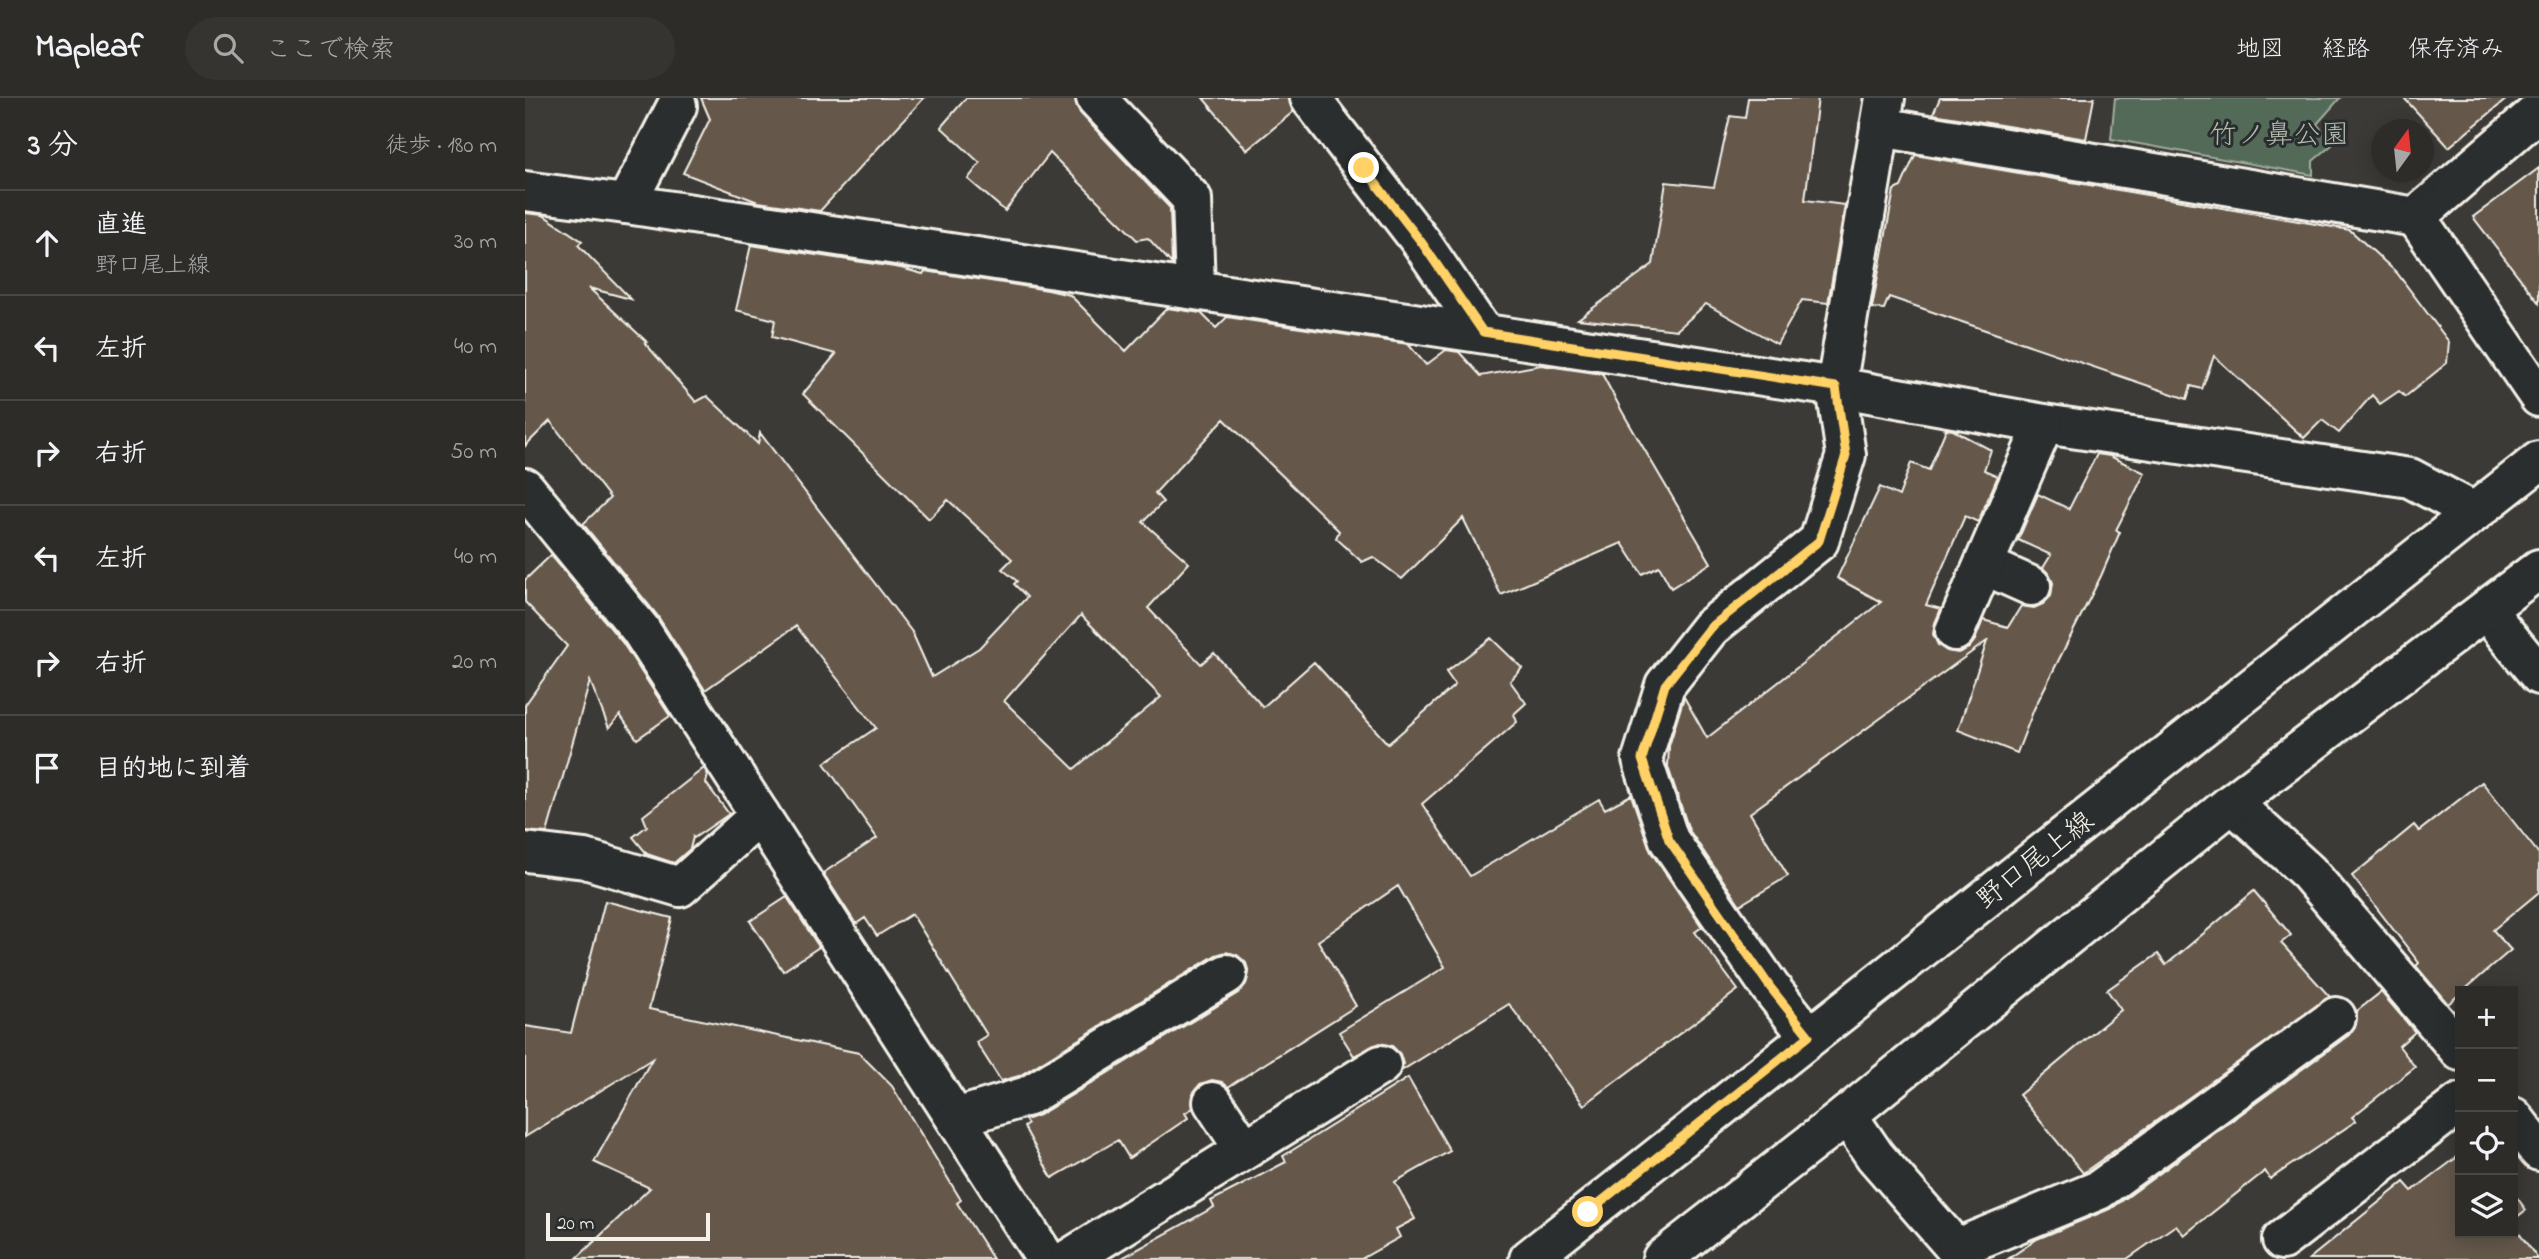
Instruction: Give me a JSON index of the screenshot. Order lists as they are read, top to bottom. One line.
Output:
{"streets":{"street":["野口尾上線"]},"parks":["竹ノ鼻公園"],"scale_bar":"20 m","north":"top","page":{"header":"Mapleaf","search":"ここで検索","nav":["地図","経路","保存済み"],"heading":["3 分","徒歩 · 180 m"],"list":[["直進","野口尾上線","30 m"],["左折","40 m"],["右折","50 m"],["左折","40 m"],["右折","20 m"],"目的地に到着"],"map_buttons":["+","−"],"scale":"20 m"}}
